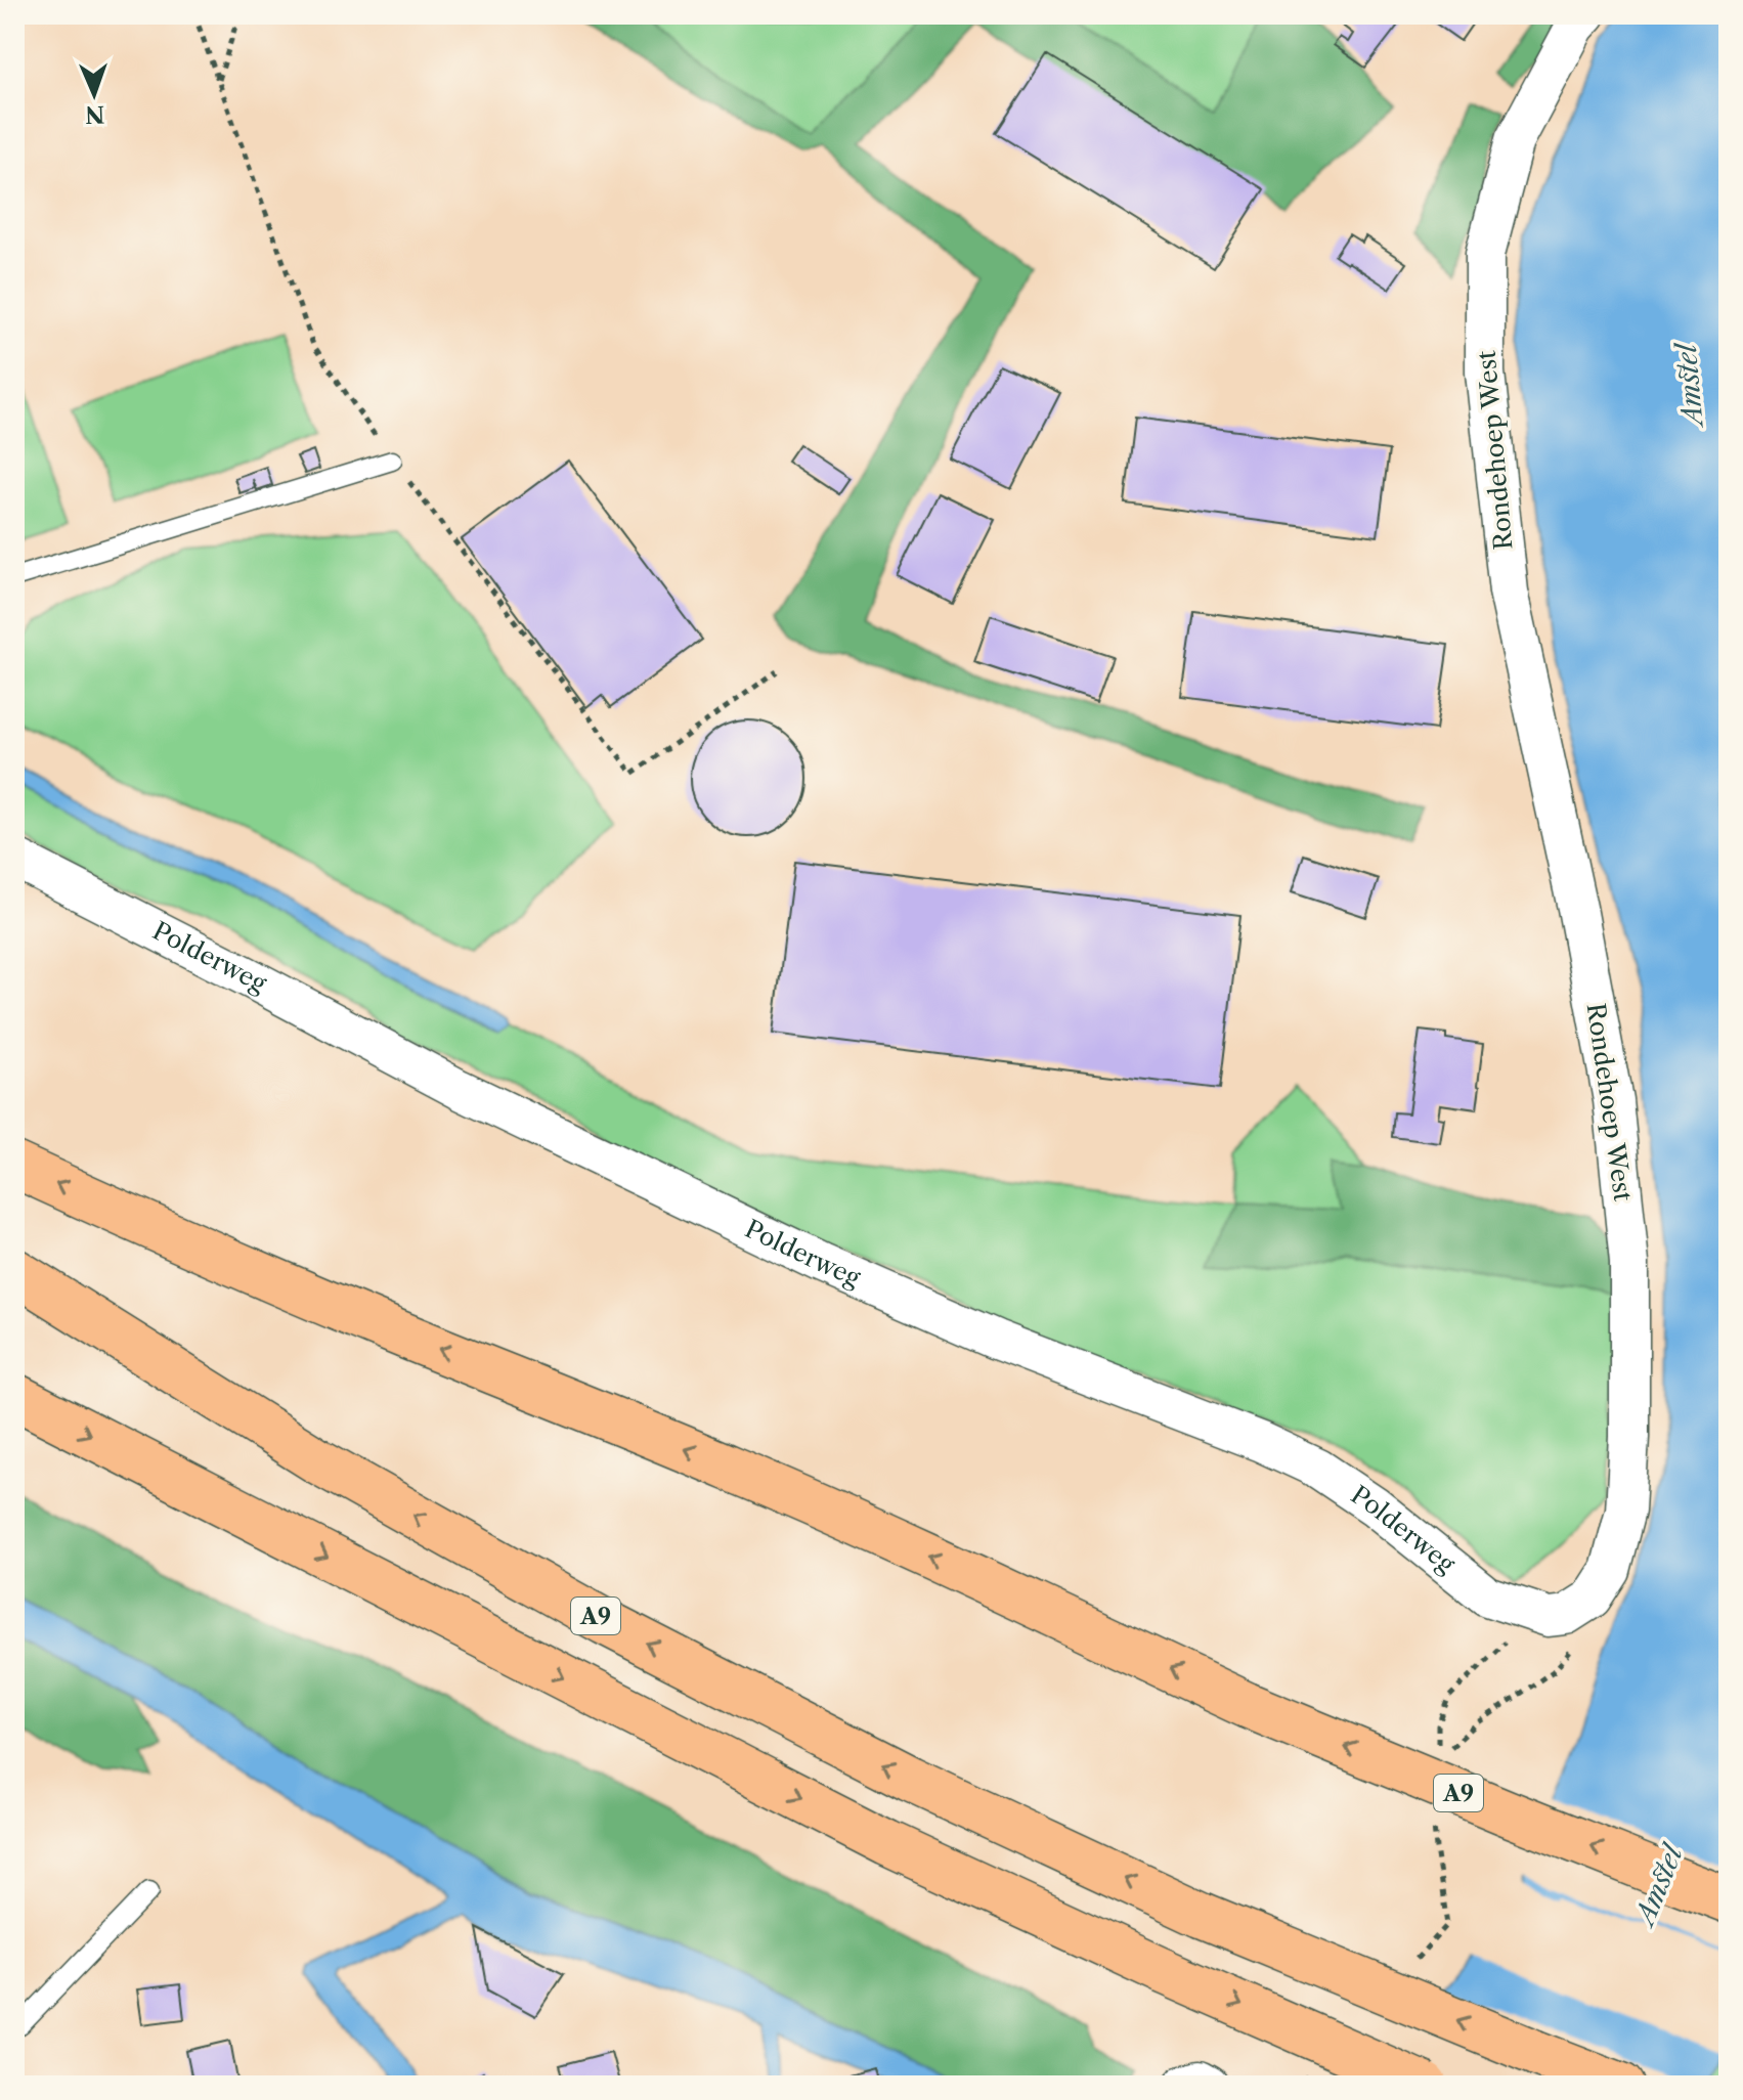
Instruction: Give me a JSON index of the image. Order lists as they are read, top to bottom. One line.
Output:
{"streets":{"highway":["A9"],"street":["Rondehoep West","Polderweg"]},"crossings":[["Rondehoep West","Polderweg"]],"water":["Amstel"],"north":"bottom"}
